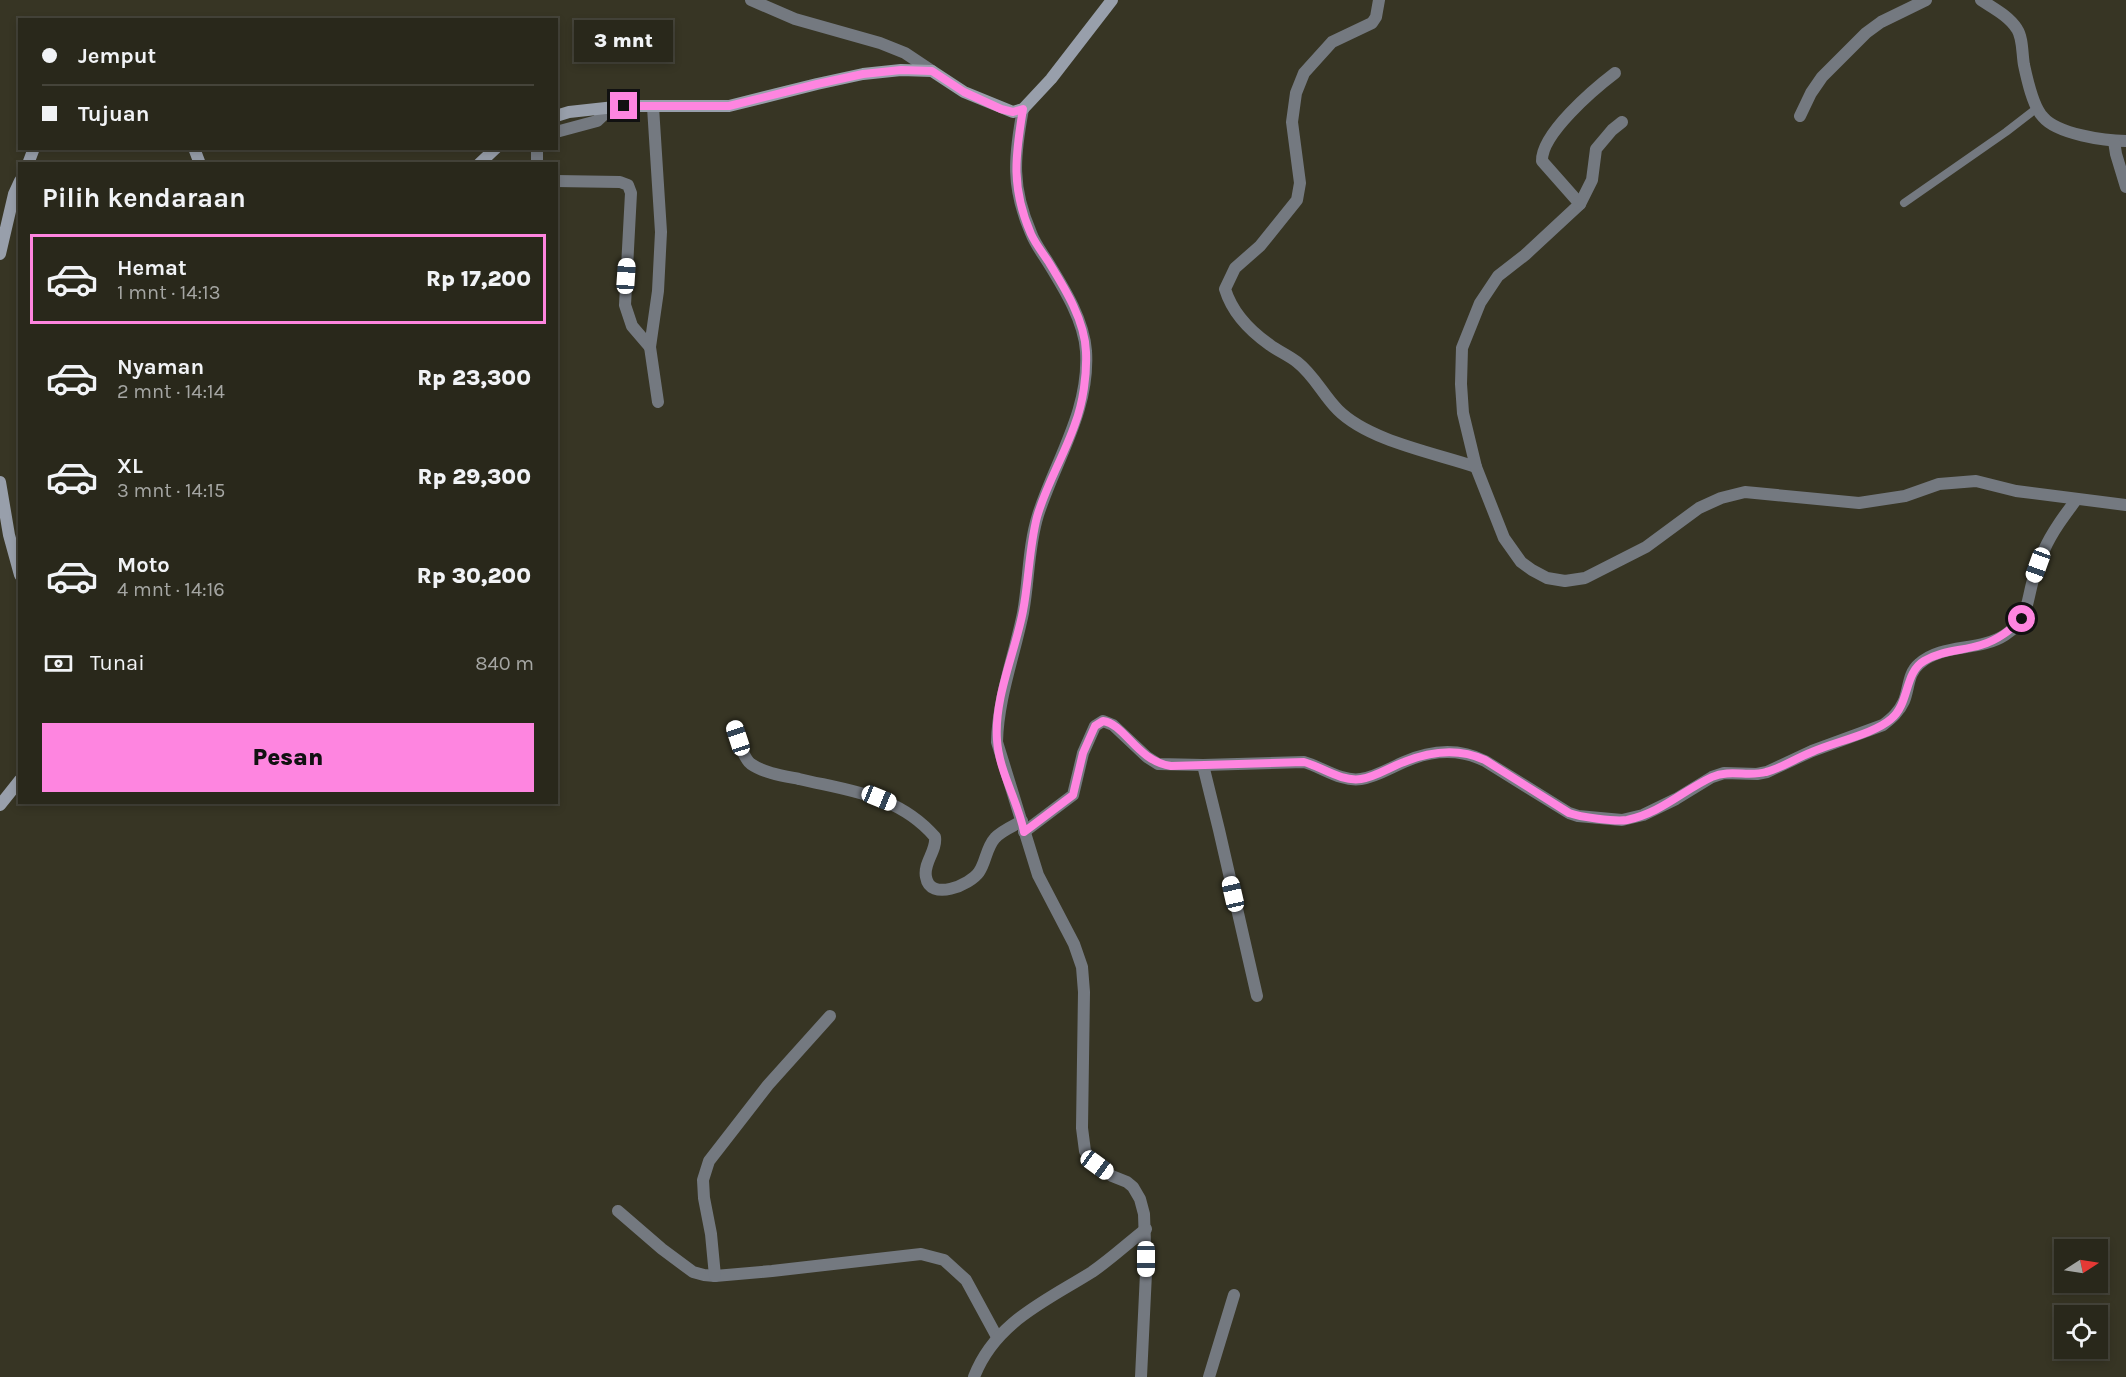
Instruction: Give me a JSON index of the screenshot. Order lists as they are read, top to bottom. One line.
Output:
{"north":"right","page":{"banner":["Jemput","Tujuan"],"bubble":"3 mnt","heading":"Pilih kendaraan","list":[{"name":"Hemat","note":"1 mnt · 14:13","value":"Rp 17,200"},{"name":"Nyaman","note":"2 mnt · 14:14","value":"Rp 23,300"},{"name":"XL","note":"3 mnt · 14:15","value":"Rp 29,300"},{"name":"Moto","note":"4 mnt · 14:16","value":"Rp 30,200"}],"pay":["Tunai","840 m"],"buttons":"Pesan"}}
